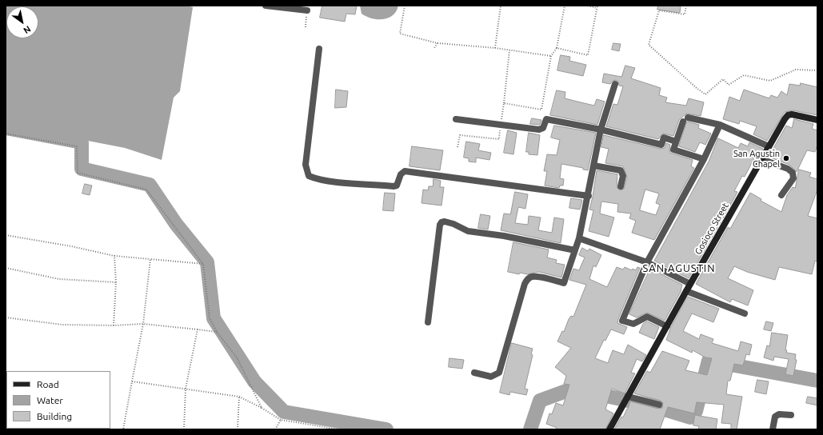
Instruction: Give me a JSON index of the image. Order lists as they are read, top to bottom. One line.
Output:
{"streets":{"street":["Gosioco Street"]},"districts":["SAN AGUSTIN"],"places":["San Agustin Chapel"],"legend":["Road","Water","Building"],"north":"bottom right"}
